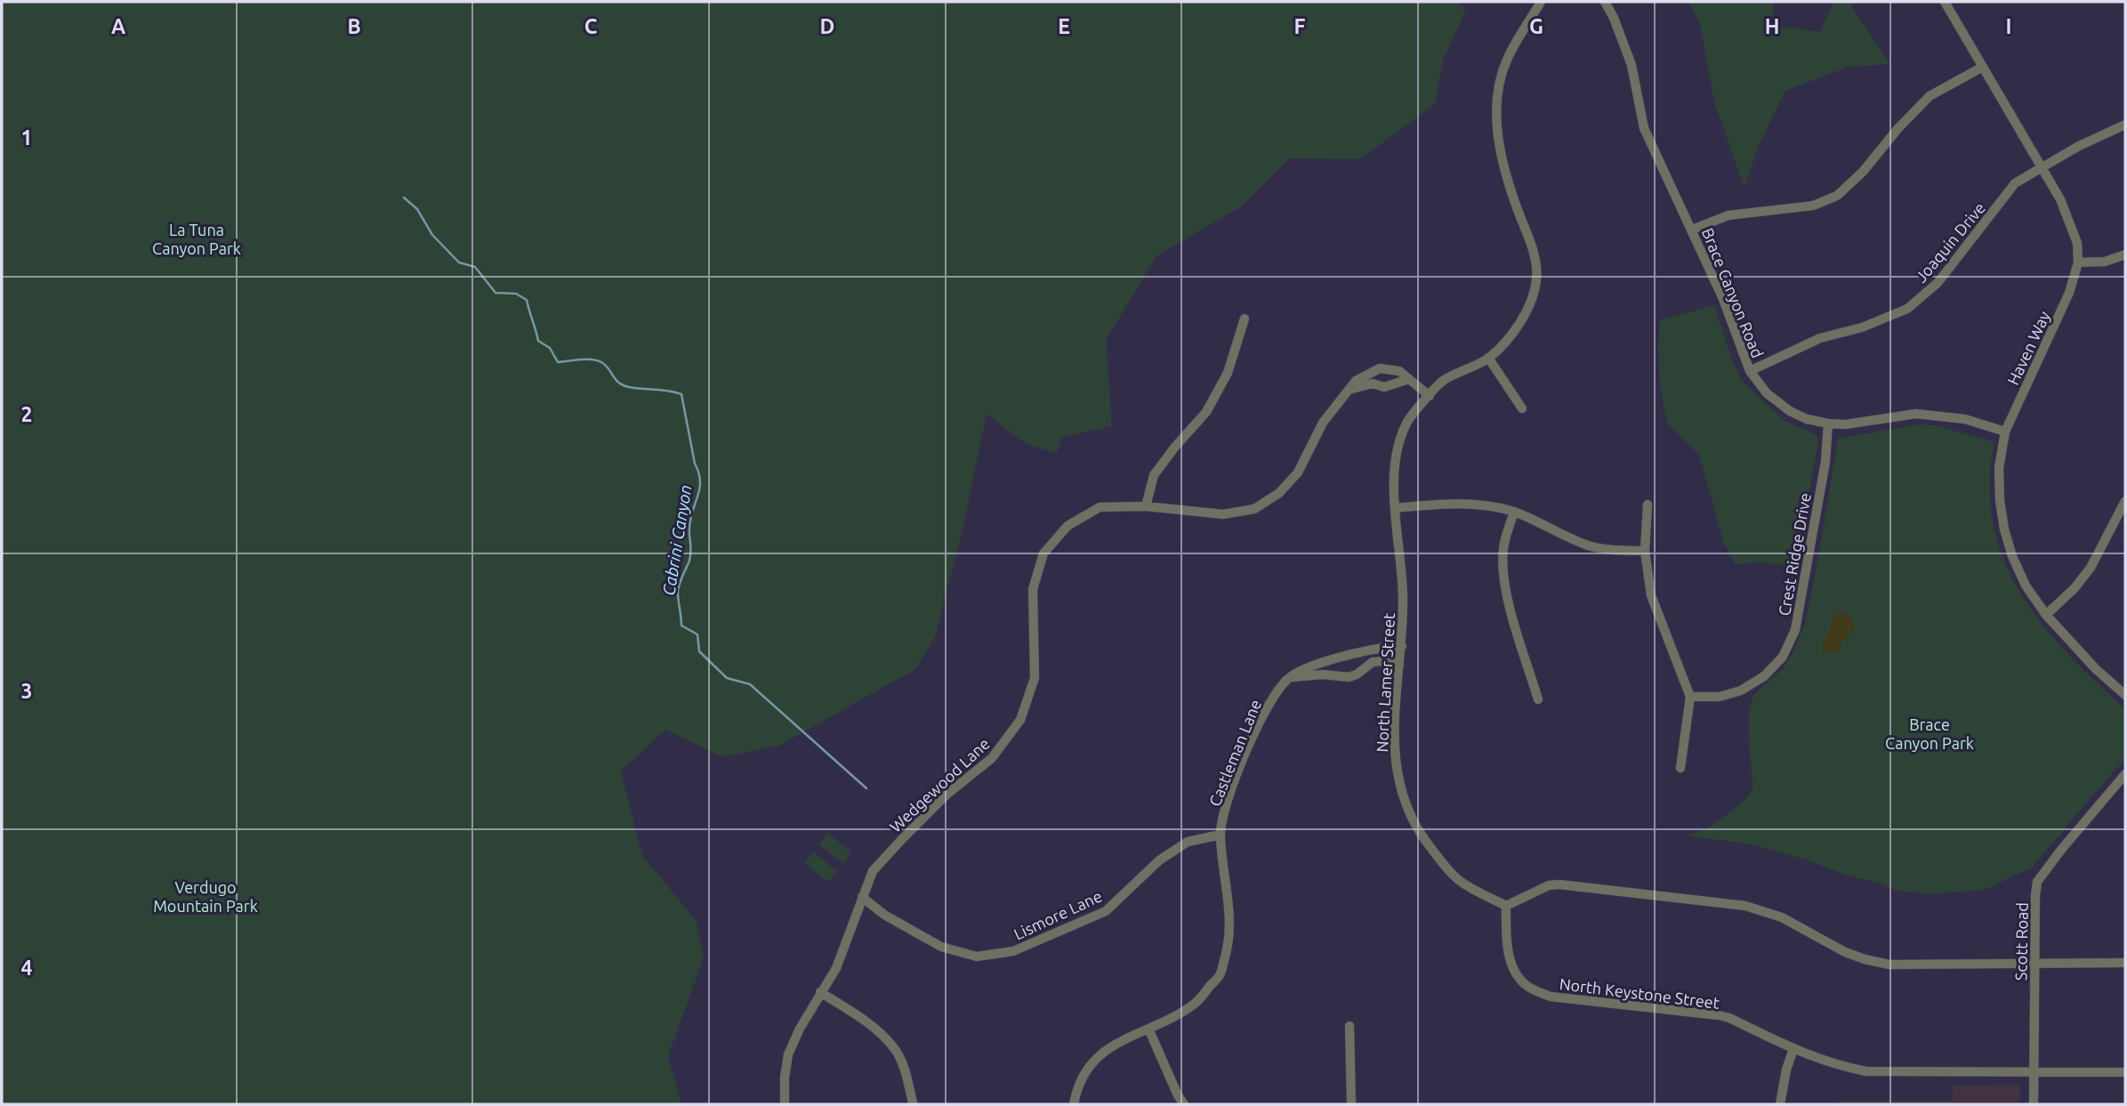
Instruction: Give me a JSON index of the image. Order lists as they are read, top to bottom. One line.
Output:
{"streets":{"street":["Joaquin Drive","Brace Canyon Road","Haven Way","Crest Ridge Drive","North Lamer Street","Castleman Lane","Wedgewood Lane","Lismore Lane","Scott Road","North Keystone Street"]},"crossings":[["Joaquin Drive","Brace Canyon Road"],["Joaquin Drive","Haven Way"],["Brace Canyon Road","Haven Way"],["Brace Canyon Road","Crest Ridge Drive"],["North Lamer Street","Castleman Lane"],["North Lamer Street","Wedgewood Lane"],["North Lamer Street","North Keystone Street"],["Castleman Lane","Lismore Lane"],["Wedgewood Lane","Lismore Lane"],["Scott Road","North Keystone Street"]],"water":["Cabrini Canyon"],"parks":["La Tuna Canyon Park","Brace Canyon Park","Verdugo Mountain Park"],"grid":{"columns":["A","B","C","D","E","F","G","H","I"],"rows":["1","2","3","4"]}}
